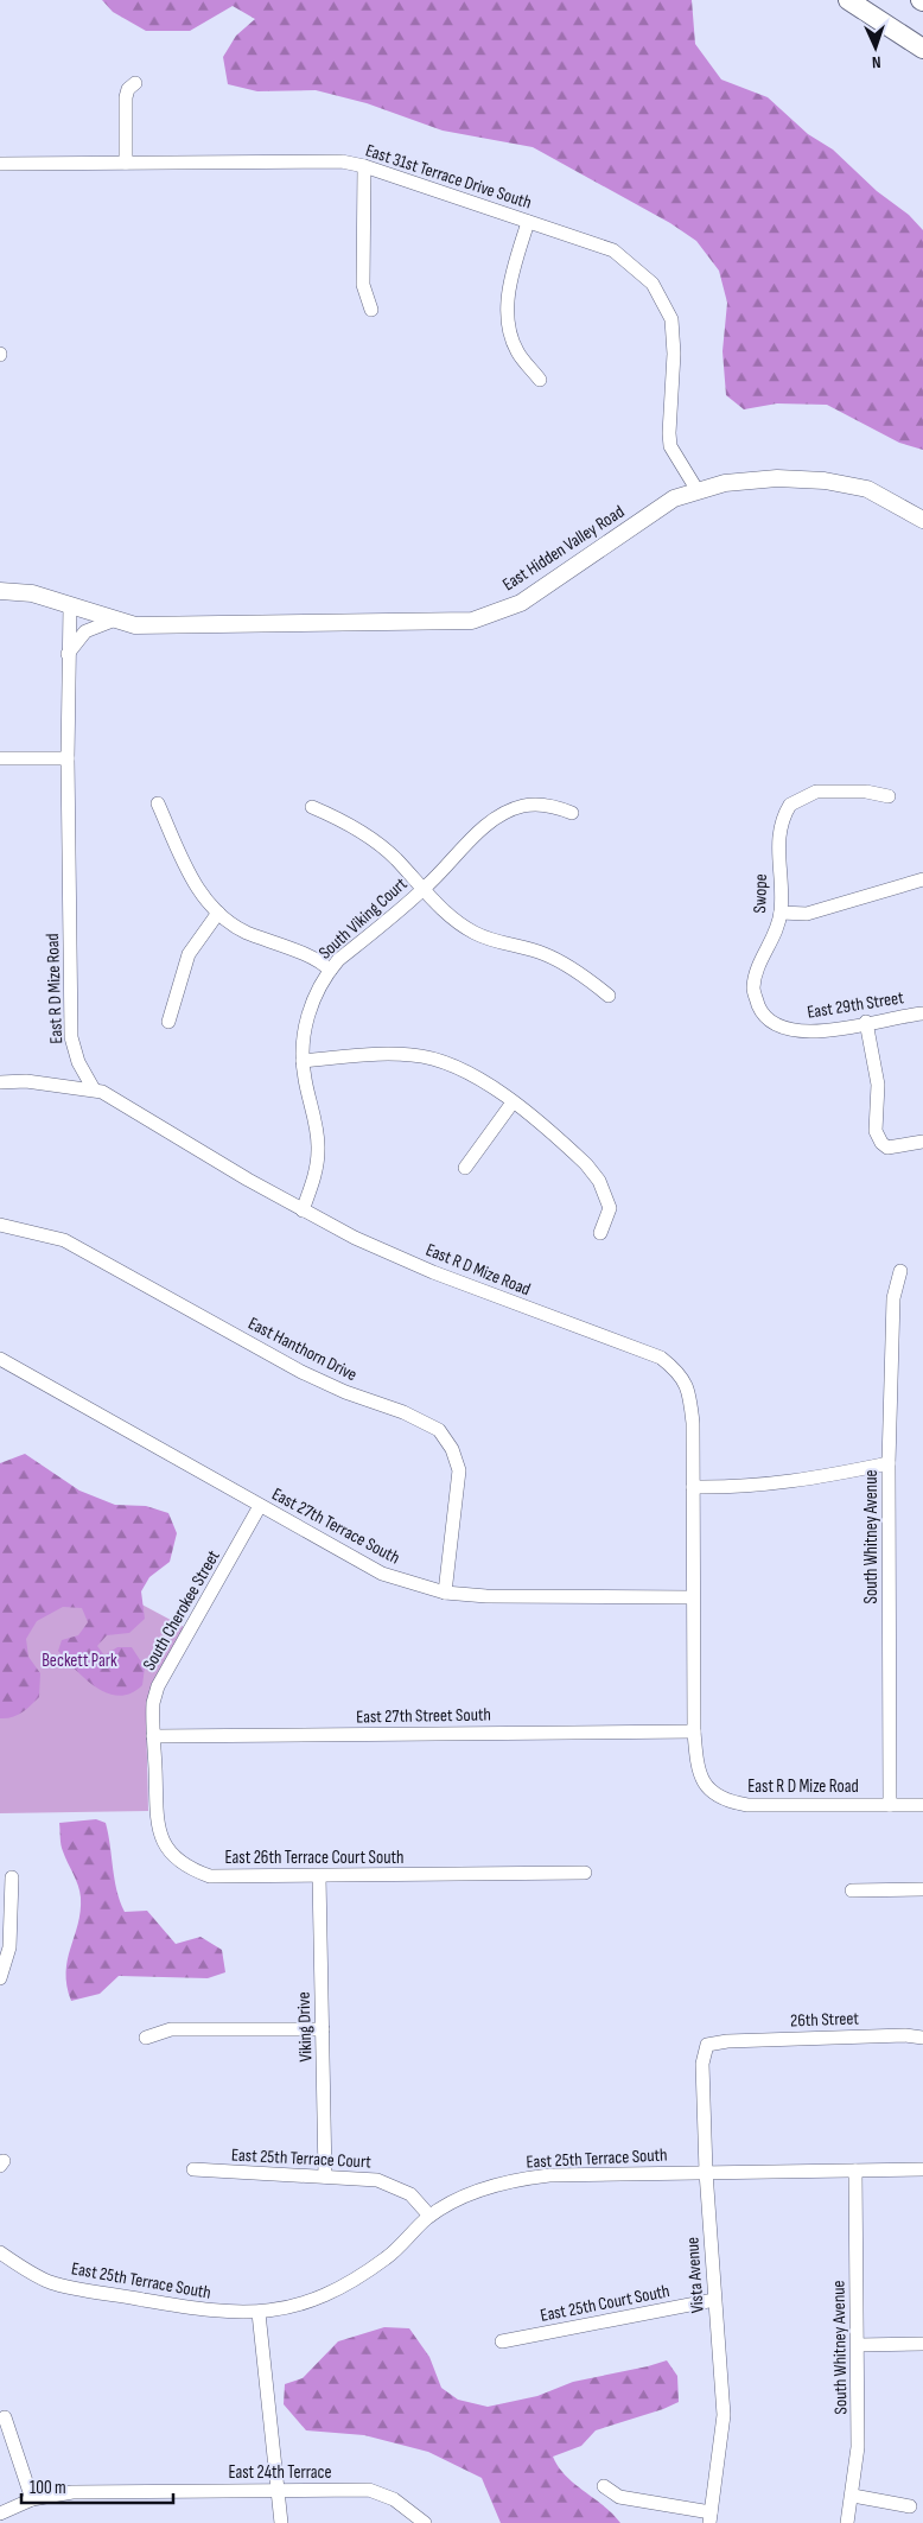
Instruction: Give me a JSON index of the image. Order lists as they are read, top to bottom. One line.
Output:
{"streets":{"main road":["East Hidden Valley Road"],"street":["East 31st Terrace Drive South","Swope","South Viking Court","East R D Mize Road","East 29th Street","East Hanthorn Drive","East 27th Terrace South","South Whitney Avenue","South Cherokee Street","East 27th Street South","East 26th Terrace Court South","26th Street","Viking Drive","East 25th Terrace Court","East 25th Terrace South","Vista Avenue","East 25th Court South","East 24th Terrace"]},"crossings":[["East 31st Terrace Drive South","East Hidden Valley Road"],["East Hidden Valley Road","East R D Mize Road"],["Swope","East 29th Street"],["South Viking Court","East R D Mize Road"],["East R D Mize Road","East 27th Terrace South"],["East R D Mize Road","South Whitney Avenue"],["East R D Mize Road","East 27th Street South"],["East Hanthorn Drive","East 27th Terrace South"],["East 27th Terrace South","South Cherokee Street"],["South Whitney Avenue","East 25th Terrace South"],["South Cherokee Street","East 27th Street South"],["South Cherokee Street","East 26th Terrace Court South"],["East 27th Street South","East 26th Terrace Court South"],["East 26th Terrace Court South","Viking Drive"],["26th Street","Vista Avenue"],["Viking Drive","East 25th Terrace Court"],["East 25th Terrace Court","East 25th Terrace South"],["East 25th Terrace South","Vista Avenue"],["Vista Avenue","East 25th Court South"]],"parks":["Beckett Park"],"scale_bar":"100 m","north":"bottom"}
